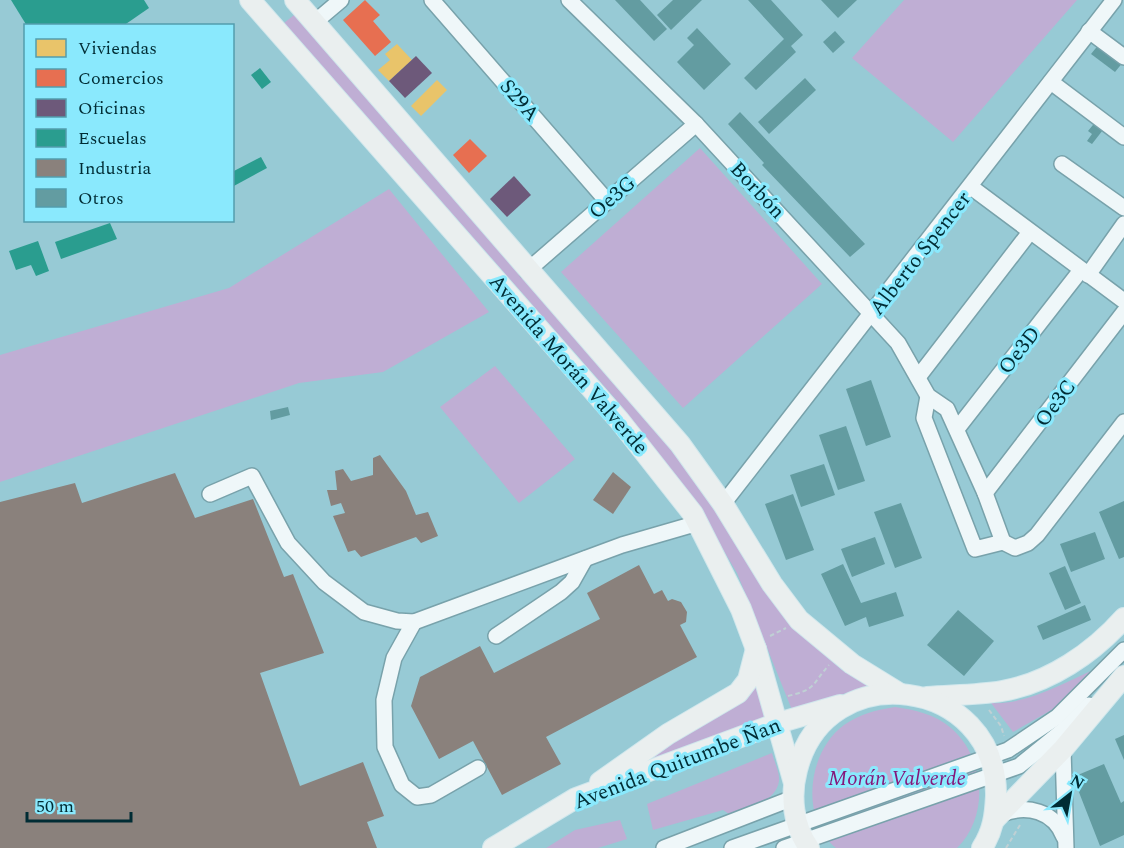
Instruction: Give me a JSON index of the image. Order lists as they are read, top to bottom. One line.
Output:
{"streets":{"main road":["Avenida Morán Valverde","Avenida Quitumbe Ñan"],"street":["S29A","Borbón","Oe3G","Alberto Spencer","Oe3D","Oe3C"]},"crossings":[["S29A","Oe3G"],["Borbón","Oe3G"],["Borbón","Alberto Spencer"],["Borbón","Oe3D"],["Borbón","Oe3C"],["Oe3G","Avenida Morán Valverde"],["Alberto Spencer","Avenida Morán Valverde"],["Avenida Morán Valverde","Avenida Quitumbe Ñan"]],"parks":["Morán Valverde"],"legend":["Viviendas","Comercios","Oficinas","Escuelas","Industria","Otros"],"scale_bar":"50 m","north":"top right"}
